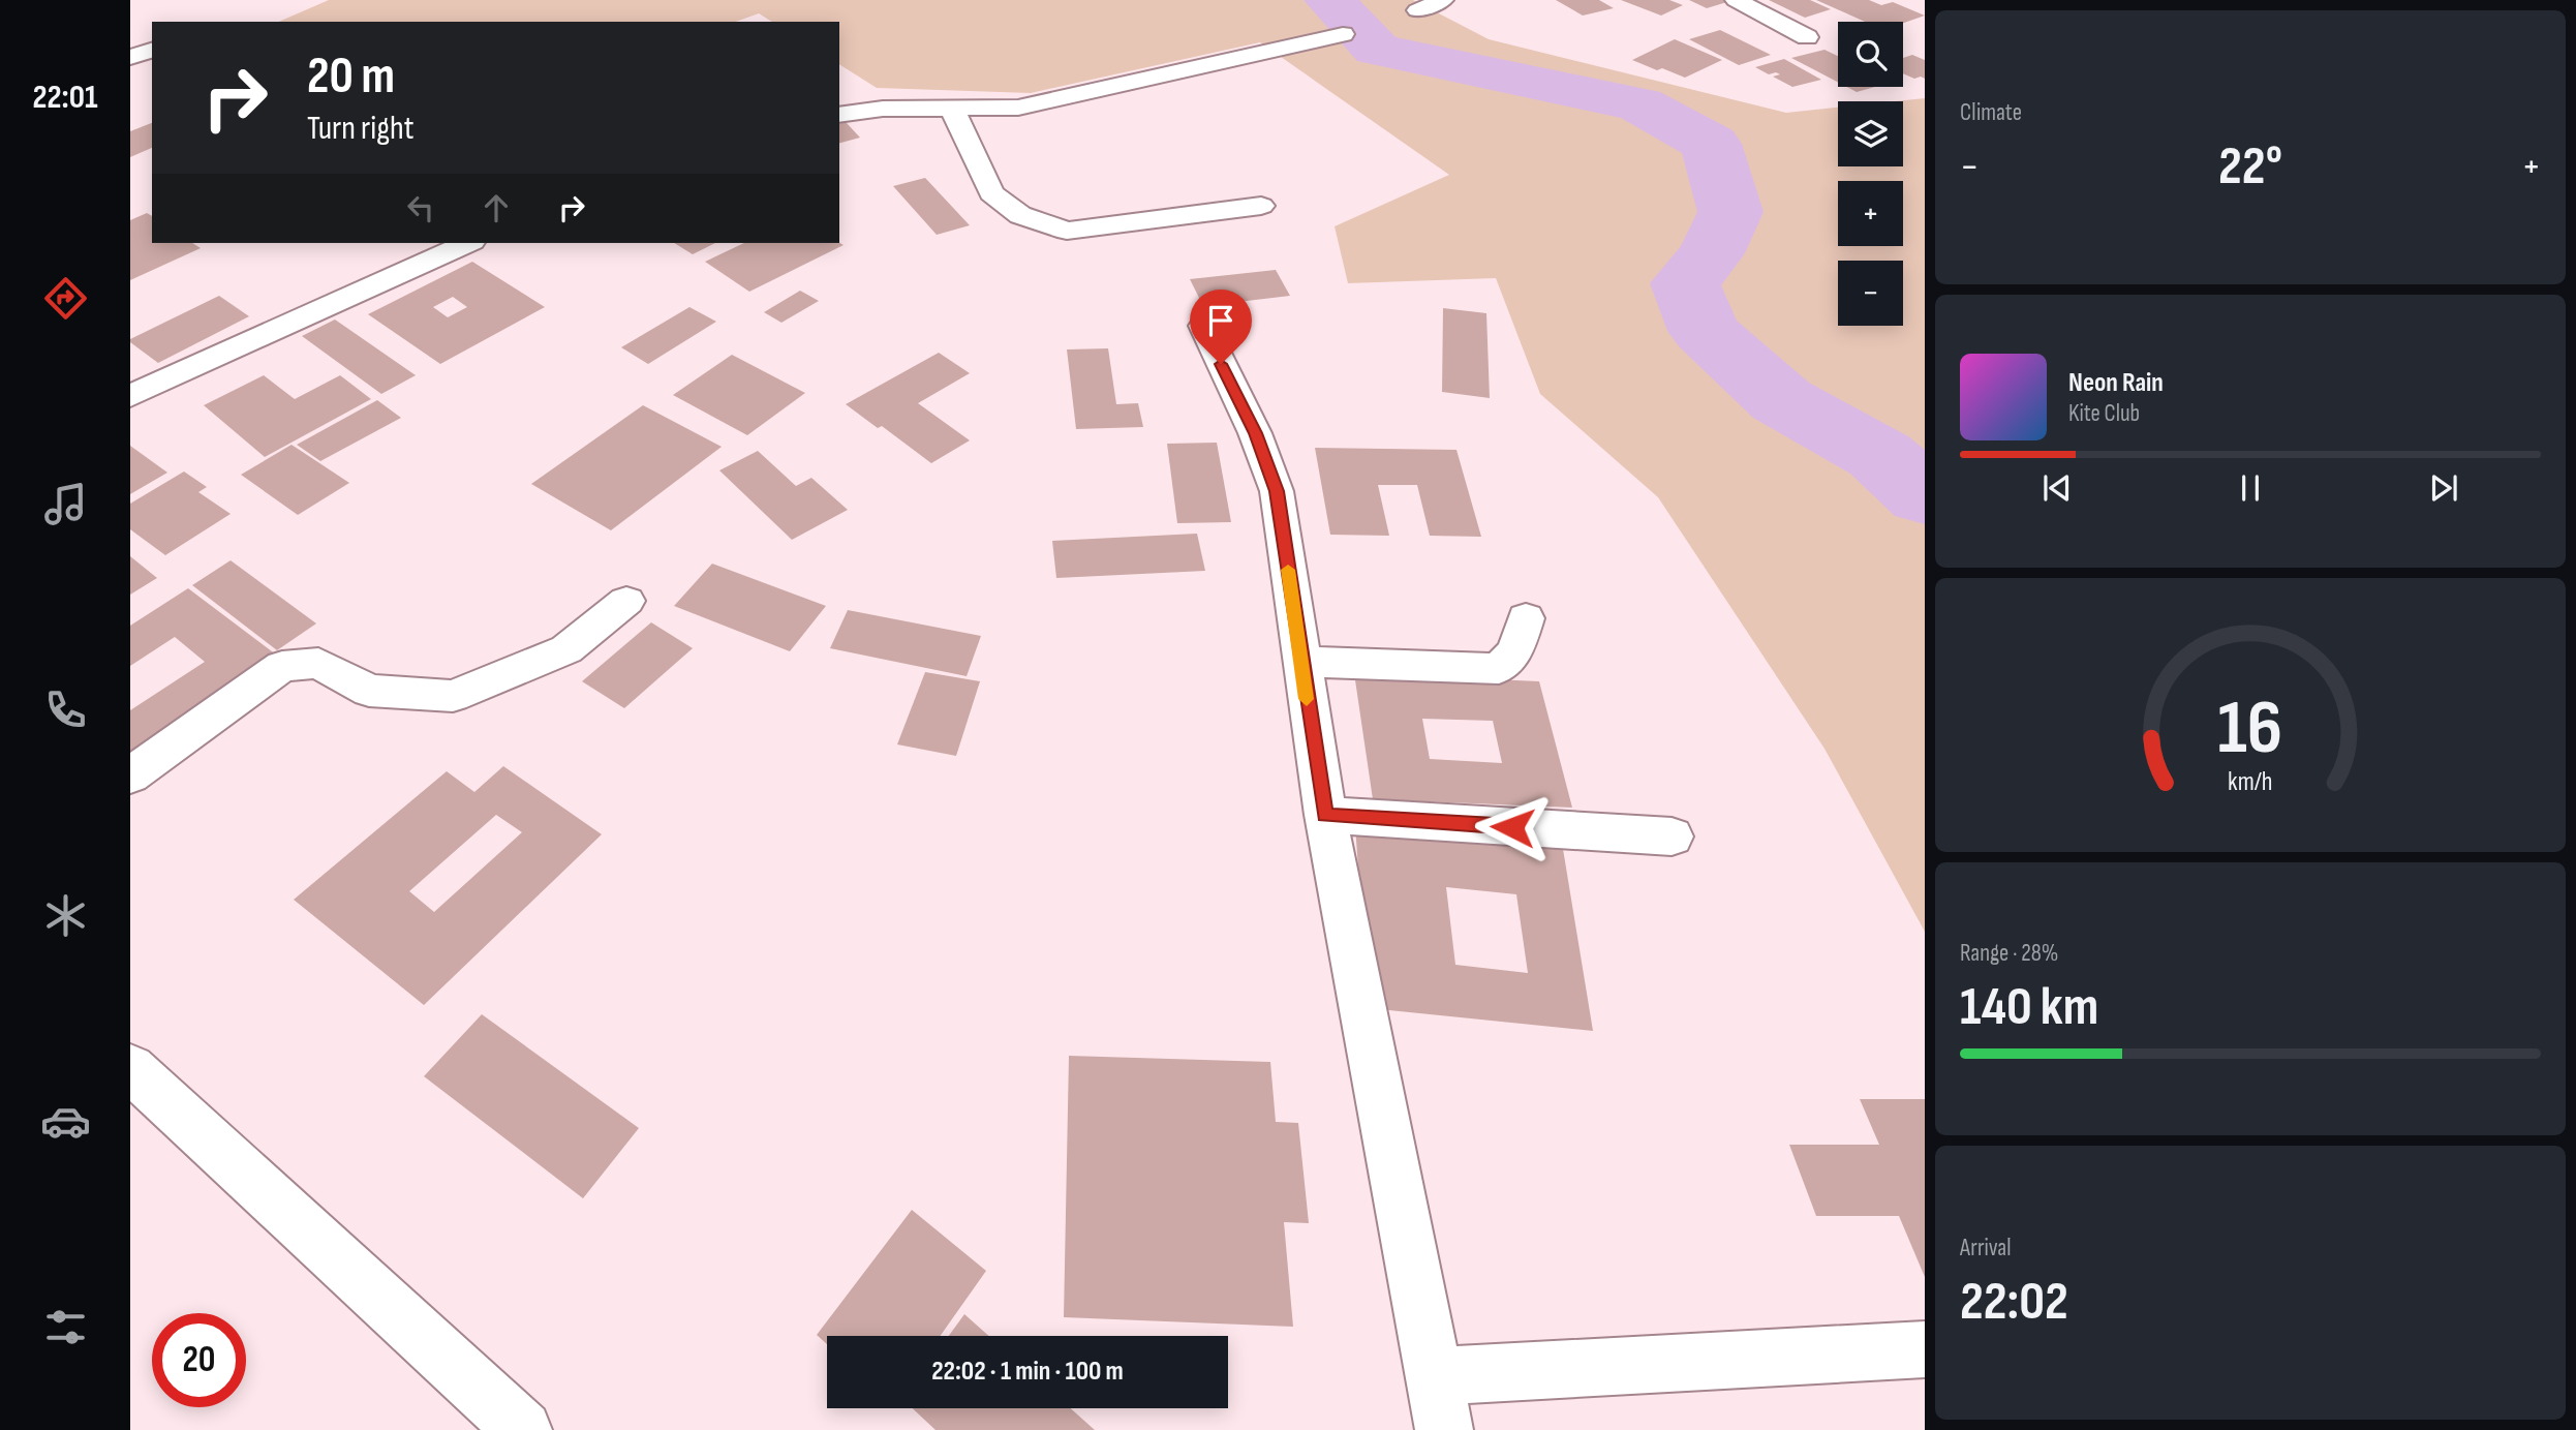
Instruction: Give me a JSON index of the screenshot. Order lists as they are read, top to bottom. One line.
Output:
{"page":{"tabs":"22:01","tile":["Climate",["Range · 28%","140 km"],["Arrival","22:02"]],"map_buttons":["+","−"],"turn":["20 m","Turn right"],"heat":["−","22°","+"],"song":["Neon Rain","Kite Club"],"limit":"20","trip":"22:02 · 1 min · 100 m","gauge":["16","km/h"]}}
